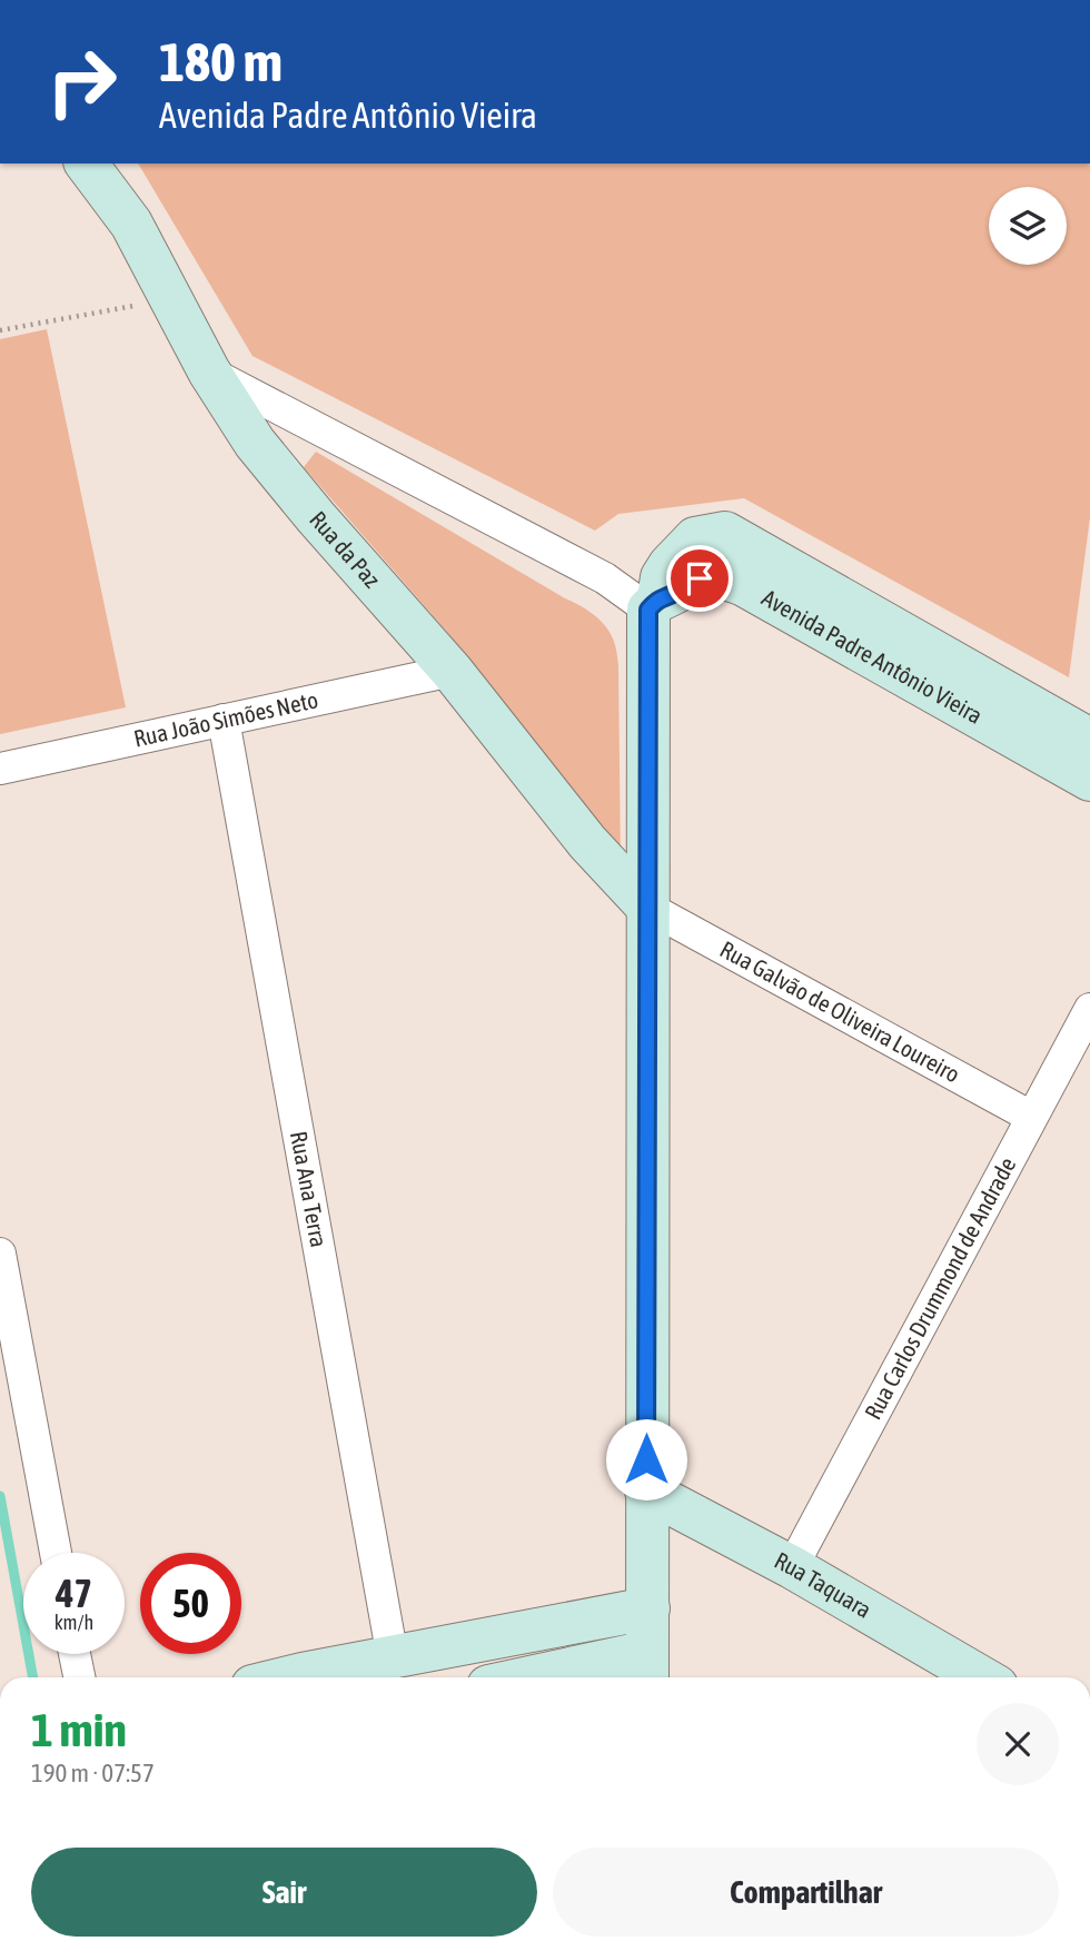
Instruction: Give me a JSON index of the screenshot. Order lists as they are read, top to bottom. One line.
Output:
{"streets":{"main road":["Rua da Paz","Avenida Padre Antônio Vieira","Rua Taquara"],"street":["Rua João Simões Neto","Rua Galvão de Oliveira Loureiro","Rua Ana Terra","Rua Carlos Drummond de Andrade"]},"crossings":[["Rua da Paz","Rua João Simões Neto"],["Rua da Paz","Rua Galvão de Oliveira Loureiro"],["Rua João Simões Neto","Rua Ana Terra"],["Rua Galvão de Oliveira Loureiro","Rua Carlos Drummond de Andrade"],["Rua Carlos Drummond de Andrade","Rua Taquara"]],"page":{"turn":["180 m","Avenida Padre Antônio Vieira"],"speed":"47 km/h","limit":"50","heading":["1 min","190 m · 07:57"],"buttons":["Sair","Compartilhar"]}}
